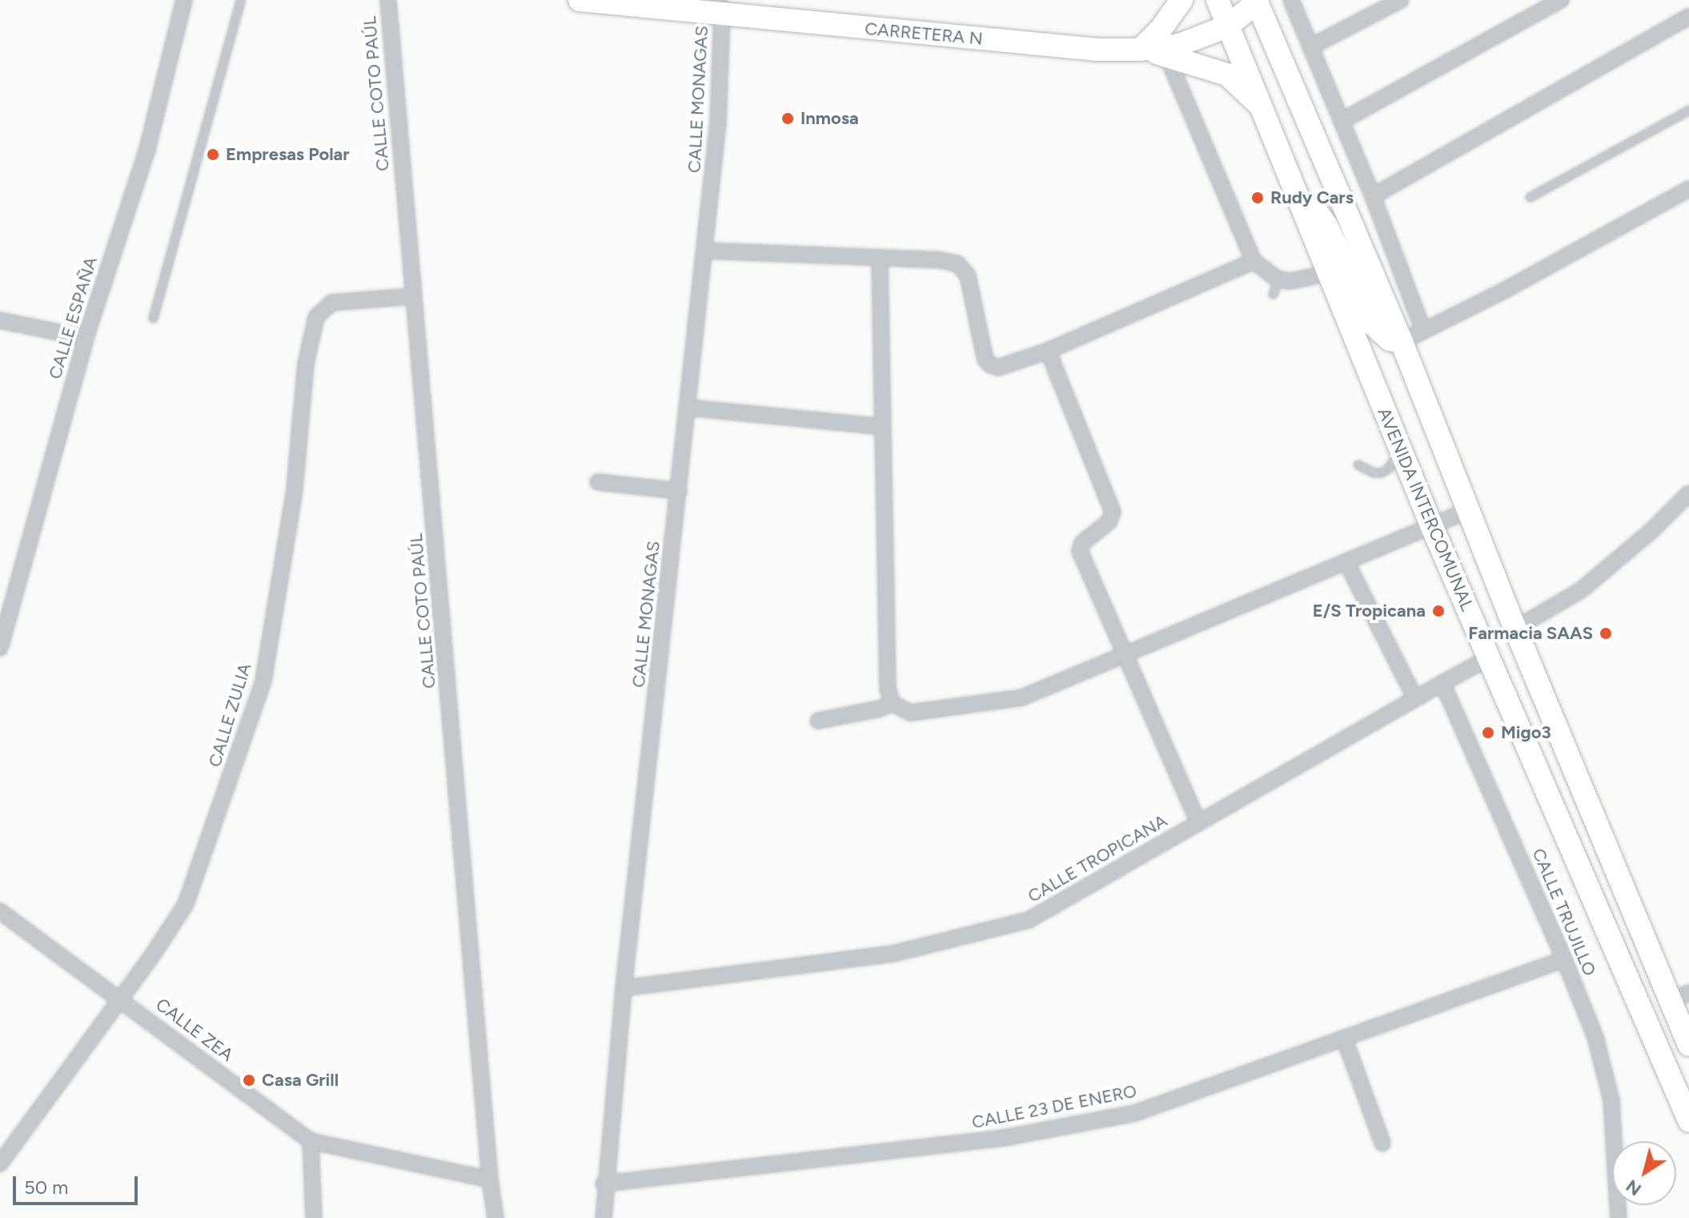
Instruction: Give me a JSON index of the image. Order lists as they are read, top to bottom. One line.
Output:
{"streets":{"main road":["CARRETERA N","AVENIDA INTERCOMUNAL"],"street":["CALLE COTO PAÚL","CALLE MONAGAS","CALLE ESPAÑA","CALLE ZULIA","CALLE TROPICANA","CALLE TRUJILLO","CALLE ZEA","CALLE 23 DE ENERO"]},"crossings":[["CARRETERA N","CALLE MONAGAS"],["CARRETERA N","AVENIDA INTERCOMUNAL"],["CALLE COTO PAÚL","CALLE ZULIA"],["CALLE COTO PAÚL","CALLE ZEA"],["CALLE MONAGAS","CALLE TROPICANA"],["CALLE MONAGAS","CALLE 23 DE ENERO"],["CALLE ZULIA","CALLE ZEA"],["CALLE TROPICANA","CALLE TRUJILLO"],["CALLE TRUJILLO","CALLE 23 DE ENERO"]],"places":["Inmosa","Empresas Polar","Rudy Cars","E/S Tropicana","Farmacia SAAS","Migo3","Casa Grill"],"scale_bar":"50 m","north":"bottom left"}
